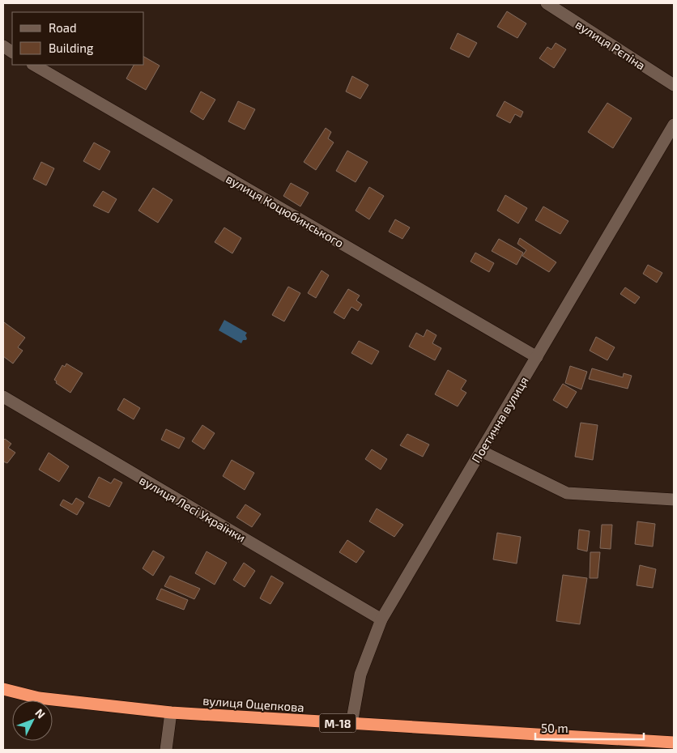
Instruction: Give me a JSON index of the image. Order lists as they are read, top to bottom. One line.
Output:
{"streets":{"highway":["вулиця Ощепкова","М-18"],"street":["вулиця Рєпіна","вулиця Коцюбинського","Поетична вулиця","вулиця Лесі Українки"]},"crossings":[["вулиця Коцюбинського","Поетична вулиця"],["Поетична вулиця","вулиця Лесі Українки"],["Поетична вулиця","вулиця Ощепкова"]],"legend":["Road","Building"],"scale_bar":"50 m","north":"top right"}
